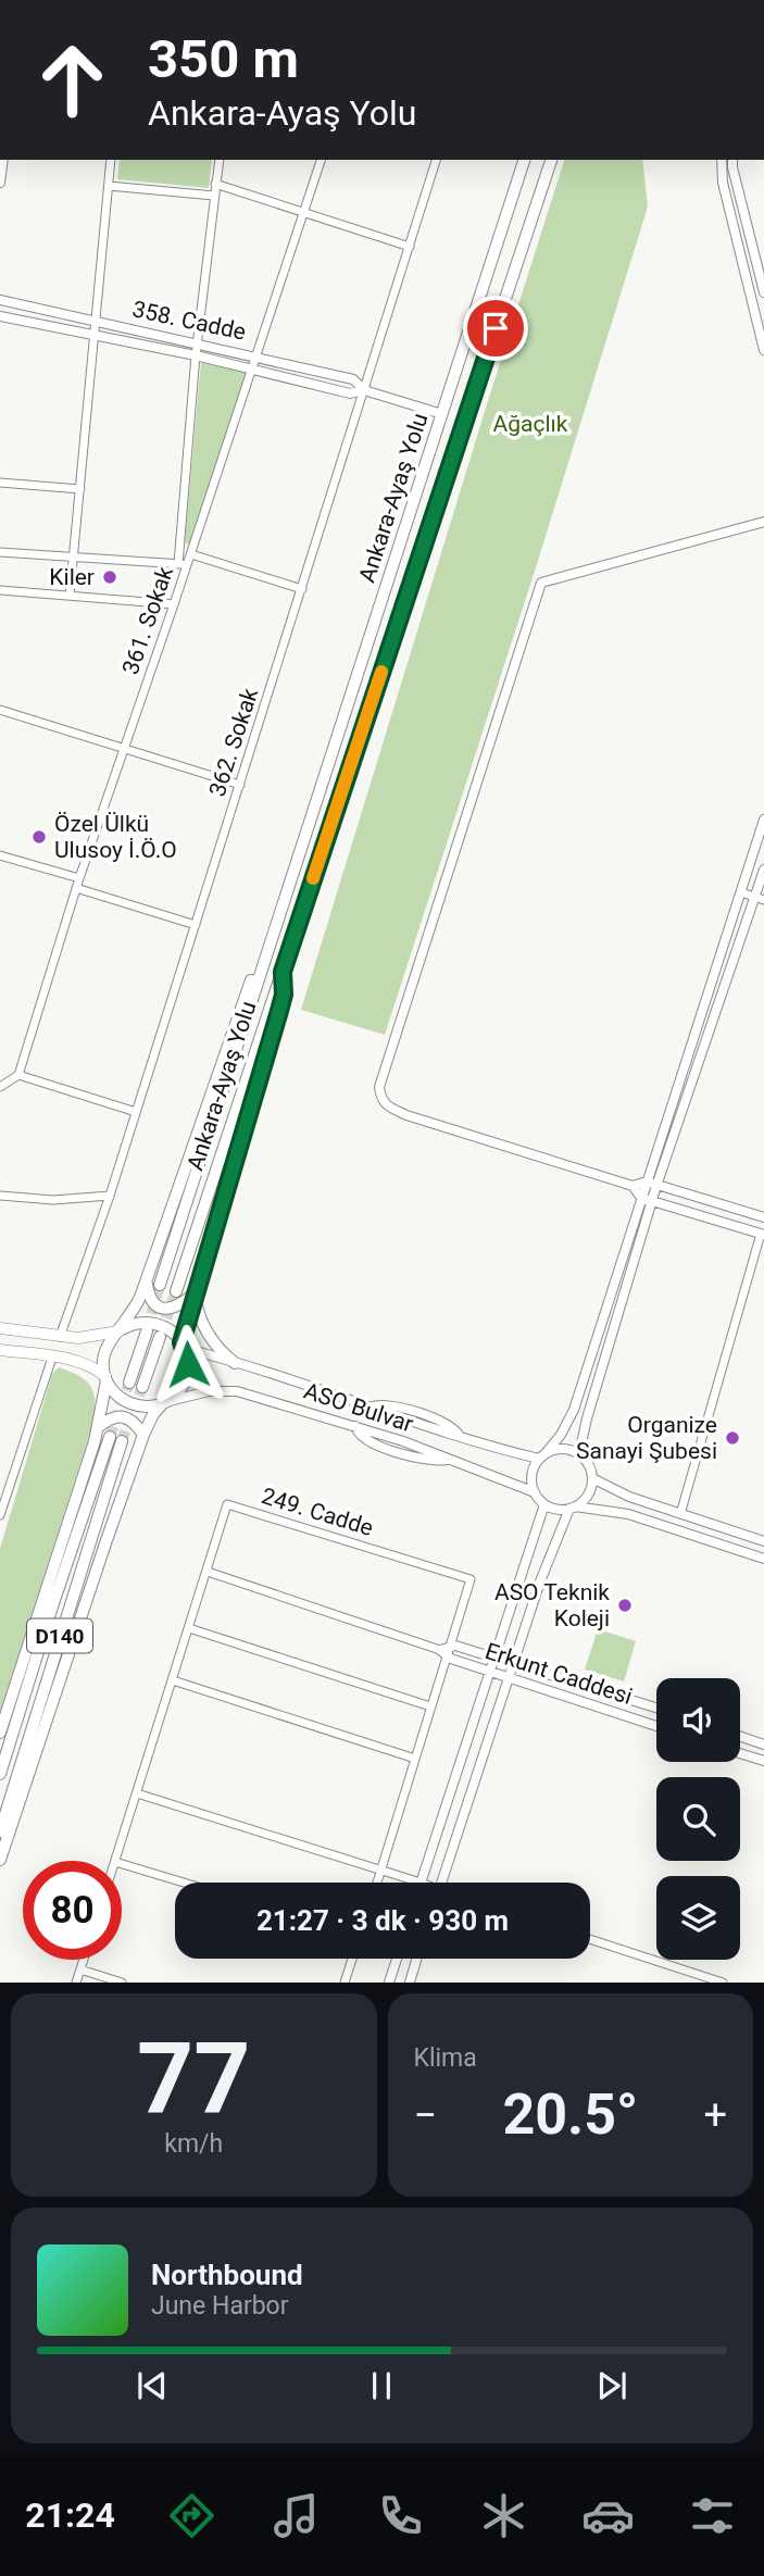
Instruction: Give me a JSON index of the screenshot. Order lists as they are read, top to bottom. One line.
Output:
{"streets":{"highway":["Ankara-Ayaş Yolu","D140"],"street":["358. Cadde","361. Sokak","362. Sokak","ASO Bulvar","249. Cadde","Erkunt Caddesi"]},"crossings":[["358. Cadde","Ankara-Ayaş Yolu"],["358. Cadde","361. Sokak"],["358. Cadde","362. Sokak"],["249. Cadde","Erkunt Caddesi"]],"parks":["Ağaçlık"],"places":["Kiler","Özel Ülkü Ulusoy İ.Ö.O","Organize Sanayi Şubesi","ASO Teknik Koleji"],"page":{"turn":["350 m","Ankara-Ayaş Yolu"],"limit":"80","trip":"21:27 · 3 dk · 930 m","tile":[["77","km/h"],"Klima"],"heat":["−","20.5°","+"],"song":["Northbound","June Harbor"],"tabs":"21:24"}}
